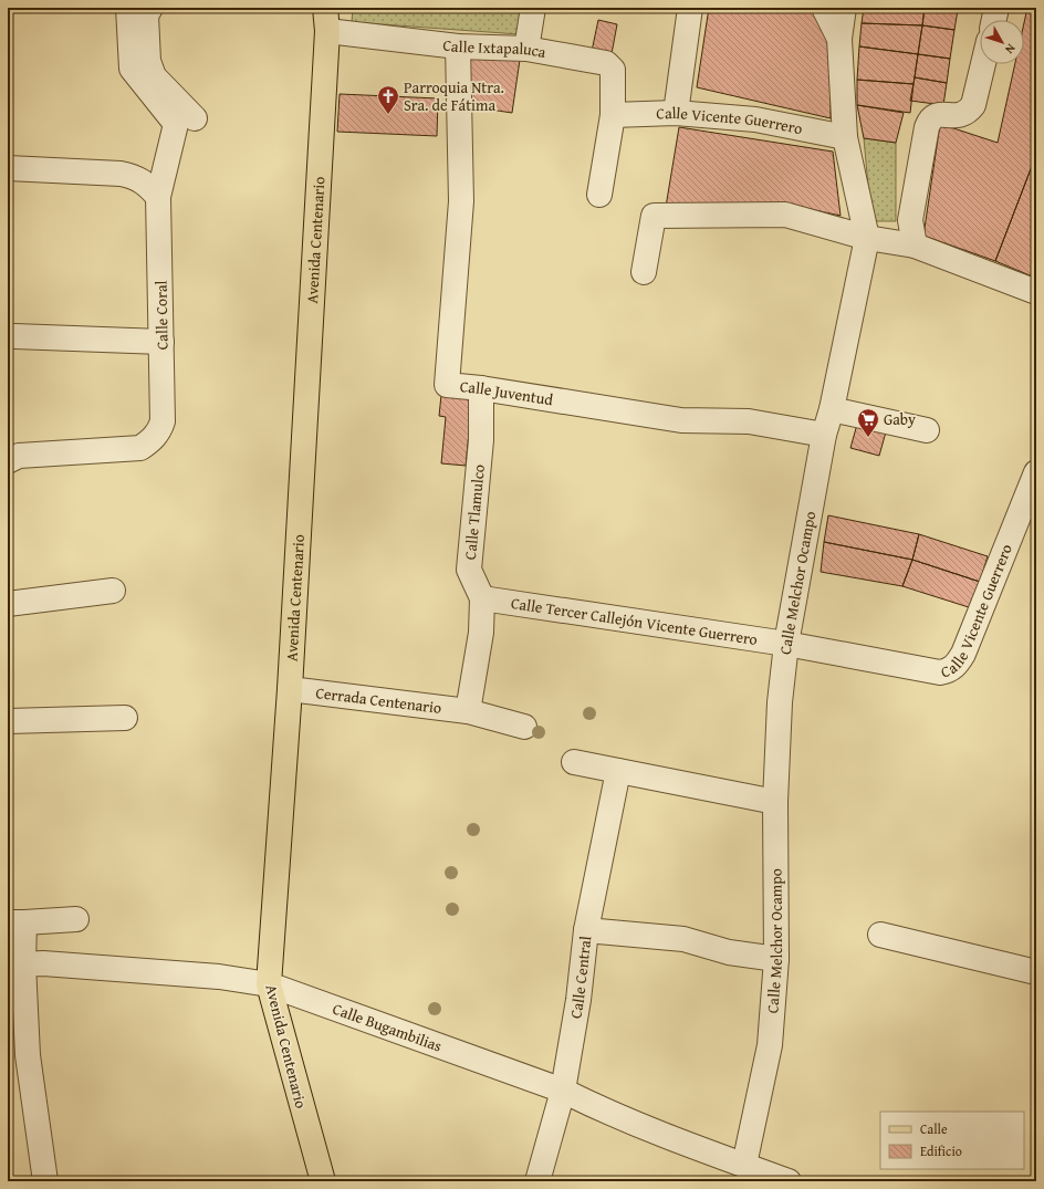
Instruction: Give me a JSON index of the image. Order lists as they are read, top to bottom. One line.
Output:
{"streets":{"main road":["Avenida Centenario"],"street":["Calle Ixtapaluca","Calle Vicente Guerrero","Calle Coral","Calle Juventud","Calle Tlamulco","Calle Melchor Ocampo","Calle Tercer Callejón Vicente Guerrero","Cerrada Centenario","Calle Central","Calle Bugambilias"]},"crossings":[["Calle Ixtapaluca","Calle Vicente Guerrero"],["Calle Ixtapaluca","Avenida Centenario"],["Calle Ixtapaluca","Calle Juventud"],["Calle Vicente Guerrero","Calle Melchor Ocampo"],["Calle Vicente Guerrero","Calle Tercer Callejón Vicente Guerrero"],["Avenida Centenario","Cerrada Centenario"],["Avenida Centenario","Calle Bugambilias"],["Calle Juventud","Calle Tlamulco"],["Calle Juventud","Calle Melchor Ocampo"],["Calle Tlamulco","Calle Tercer Callejón Vicente Guerrero"],["Calle Tlamulco","Cerrada Centenario"],["Calle Melchor Ocampo","Calle Tercer Callejón Vicente Guerrero"],["Calle Melchor Ocampo","Calle Bugambilias"],["Calle Central","Calle Bugambilias"]],"places":{"church":["Parroquia Ntra. Sra. de Fátima"],"supermarket":["Gaby"]},"legend":["Calle","Edificio"],"north":"bottom right"}
